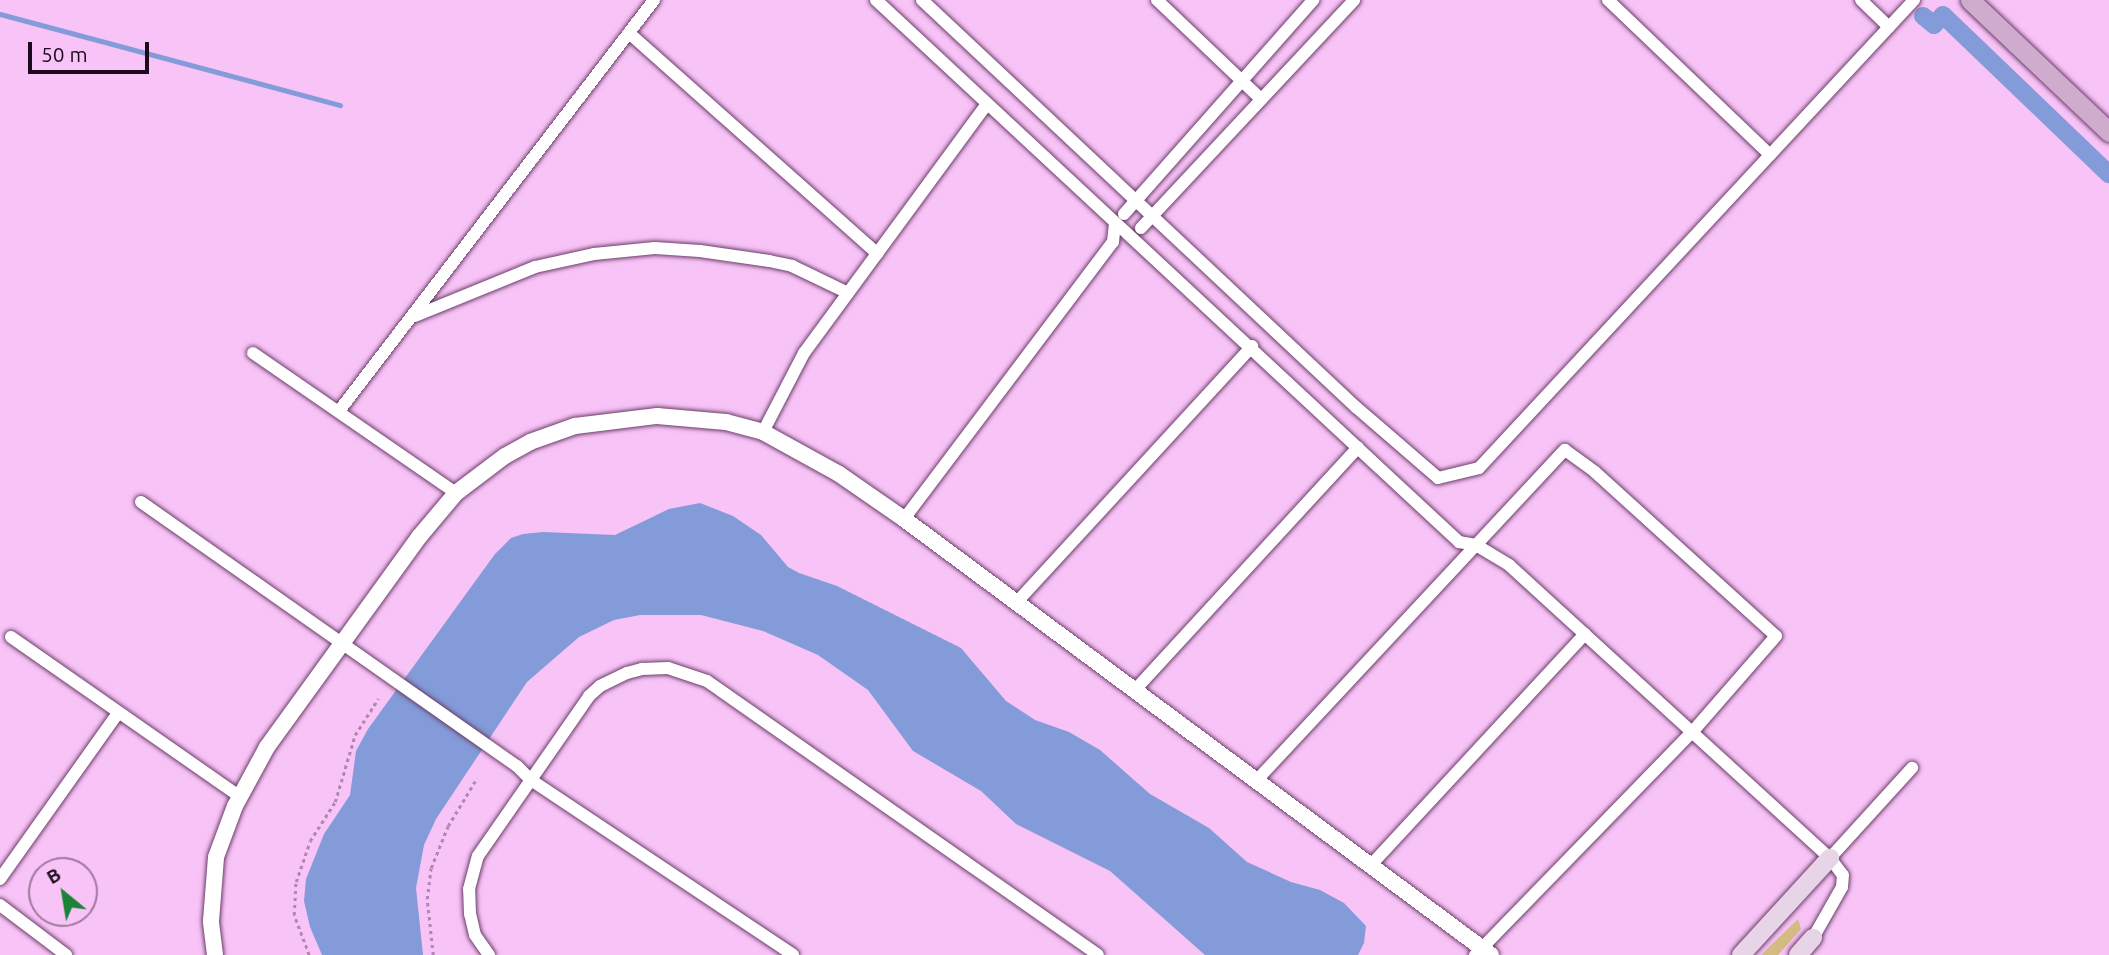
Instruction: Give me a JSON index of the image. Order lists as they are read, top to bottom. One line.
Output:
{"scale_bar":"50 m","north":"top left"}
